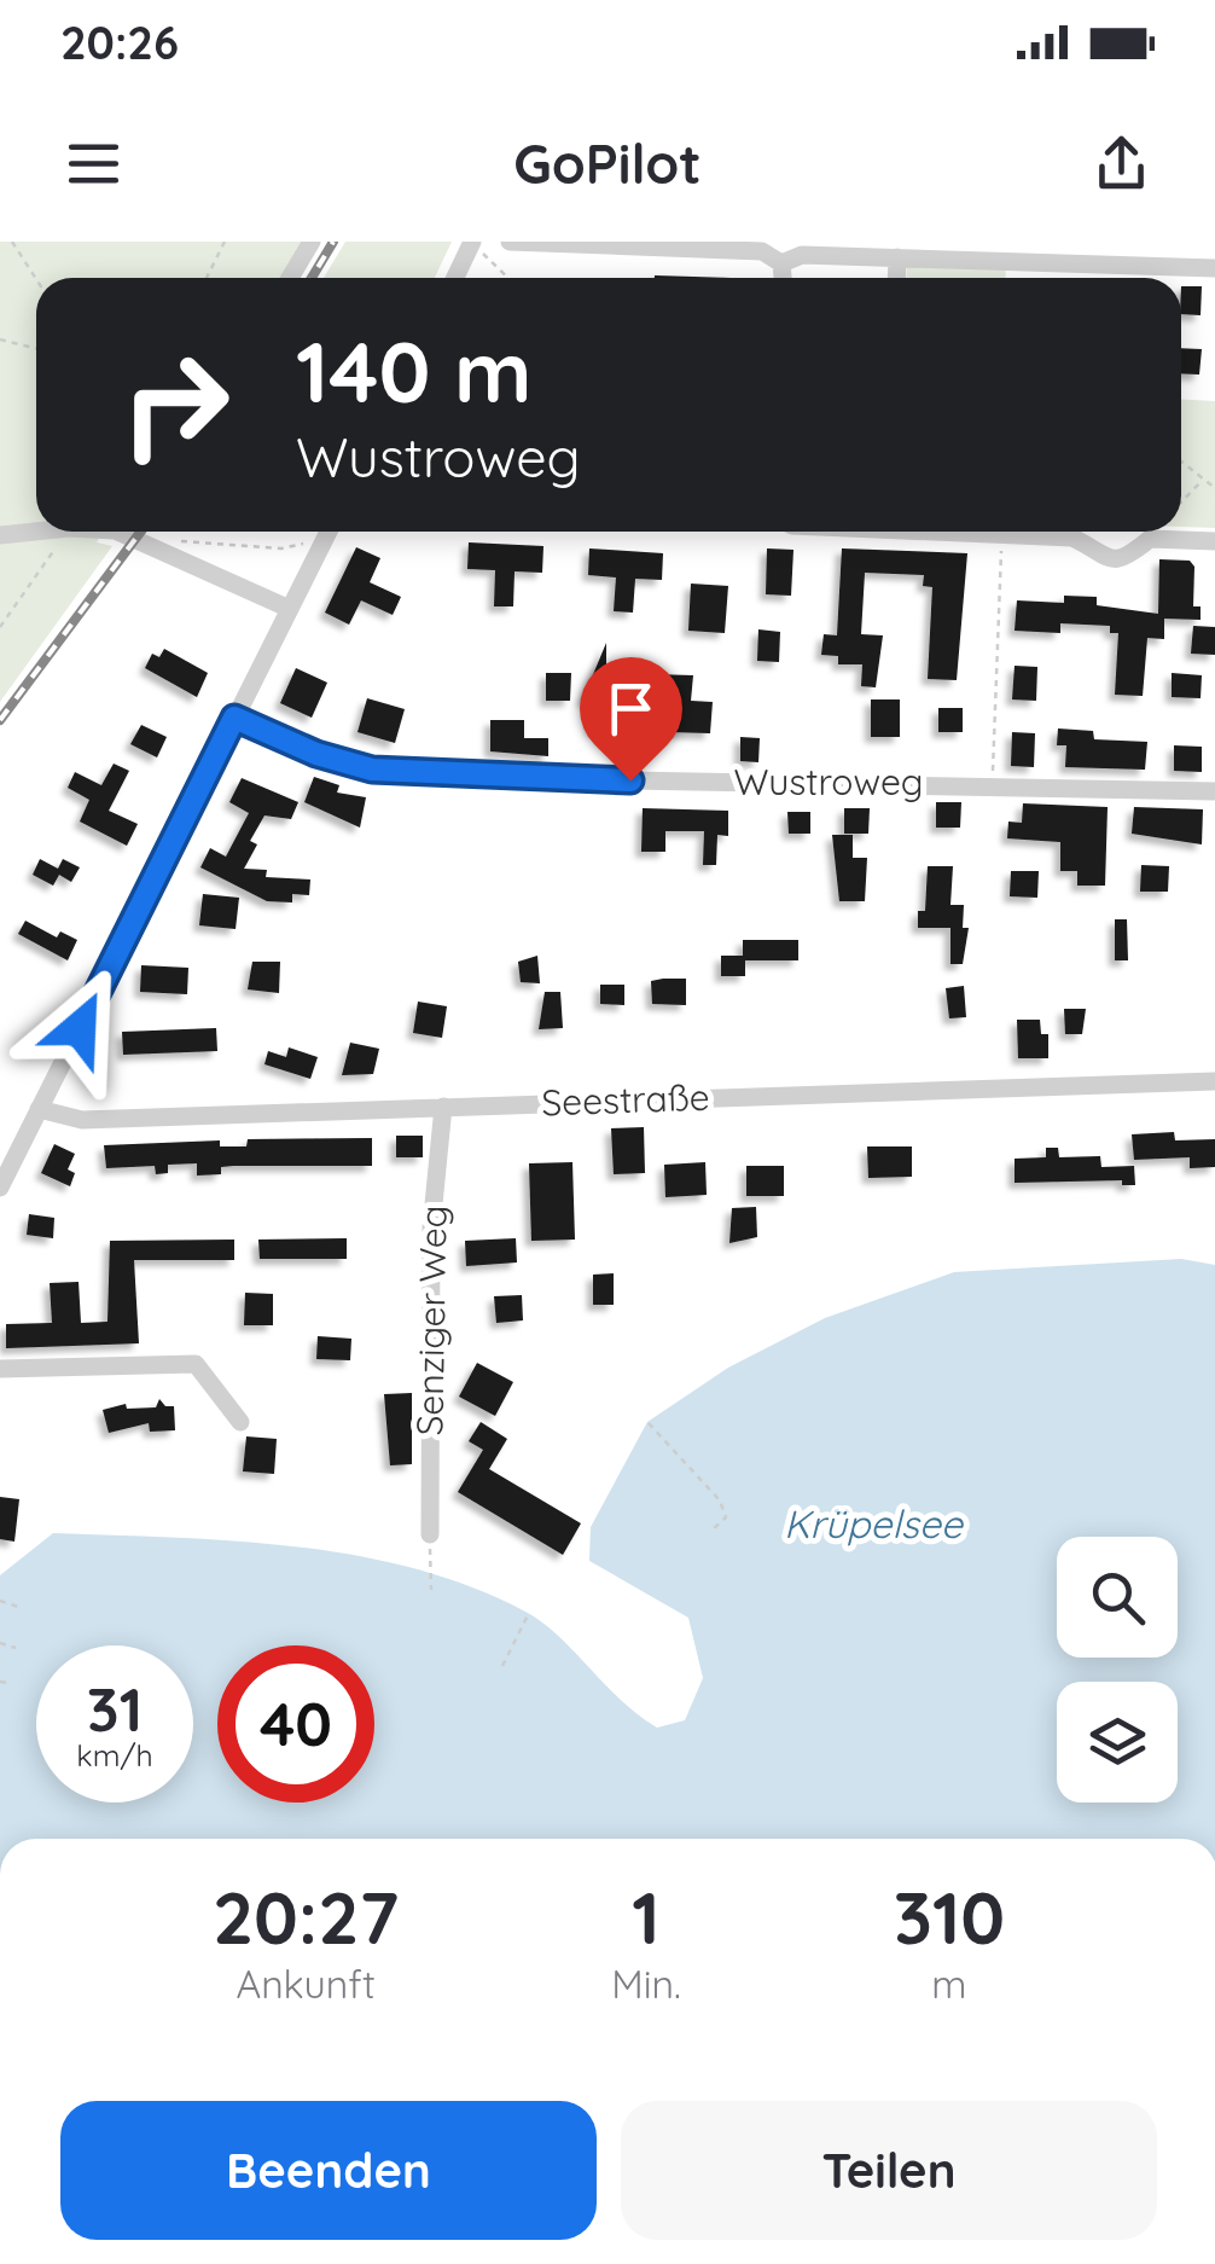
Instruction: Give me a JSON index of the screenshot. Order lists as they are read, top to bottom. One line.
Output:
{"streets":{"street":["Wustroweg","Seestraße","Senziger Weg"]},"crossings":[["Seestraße","Senziger Weg"]],"water":["Krüpelsee"],"page":{"status":"20:26","header":"GoPilot","turn":["140 m","Wustroweg"],"speed":"31 km/h","limit":"40","eta":["20:27","Ankunft","1","Min.","310","m"],"buttons":["Beenden","Teilen"]}}
